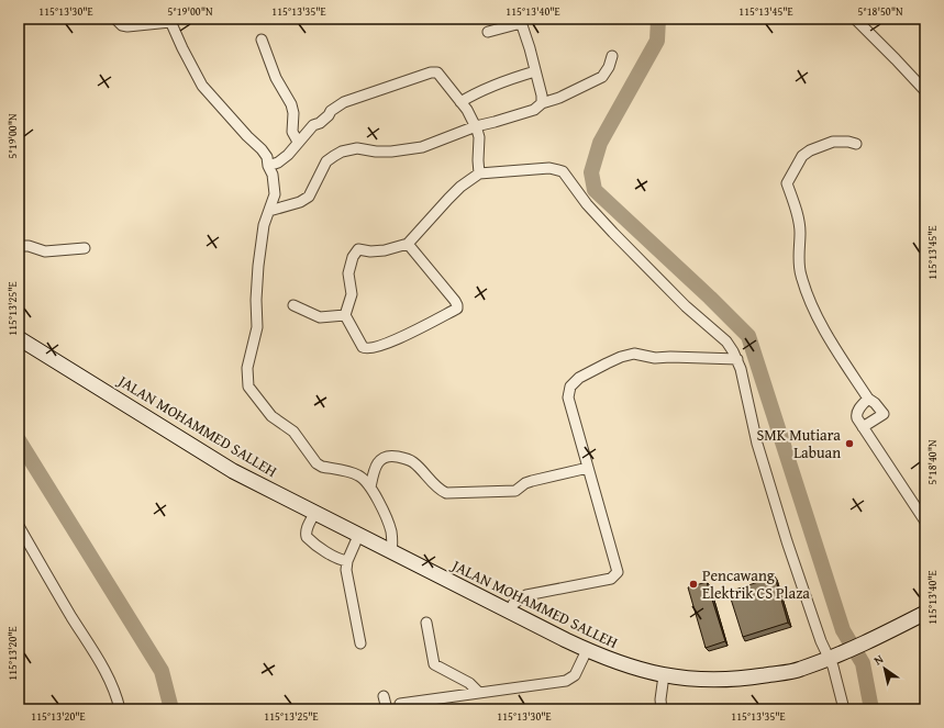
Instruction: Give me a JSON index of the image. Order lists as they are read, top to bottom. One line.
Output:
{"streets":{"main road":["JALAN MOHAMMED SALLEH"]},"places":["SMK Mutiara Labuan","Pencawang Elektrik CS Plaza"],"north":"top left","coordinates":["115°13'30\"E","5°19'00\"N","115°13'35\"E","115°13'40\"E","115°13'45\"E","5°18'50\"N","115°13'25\"E","5°18'40\"N","115°13'20\"E"]}
